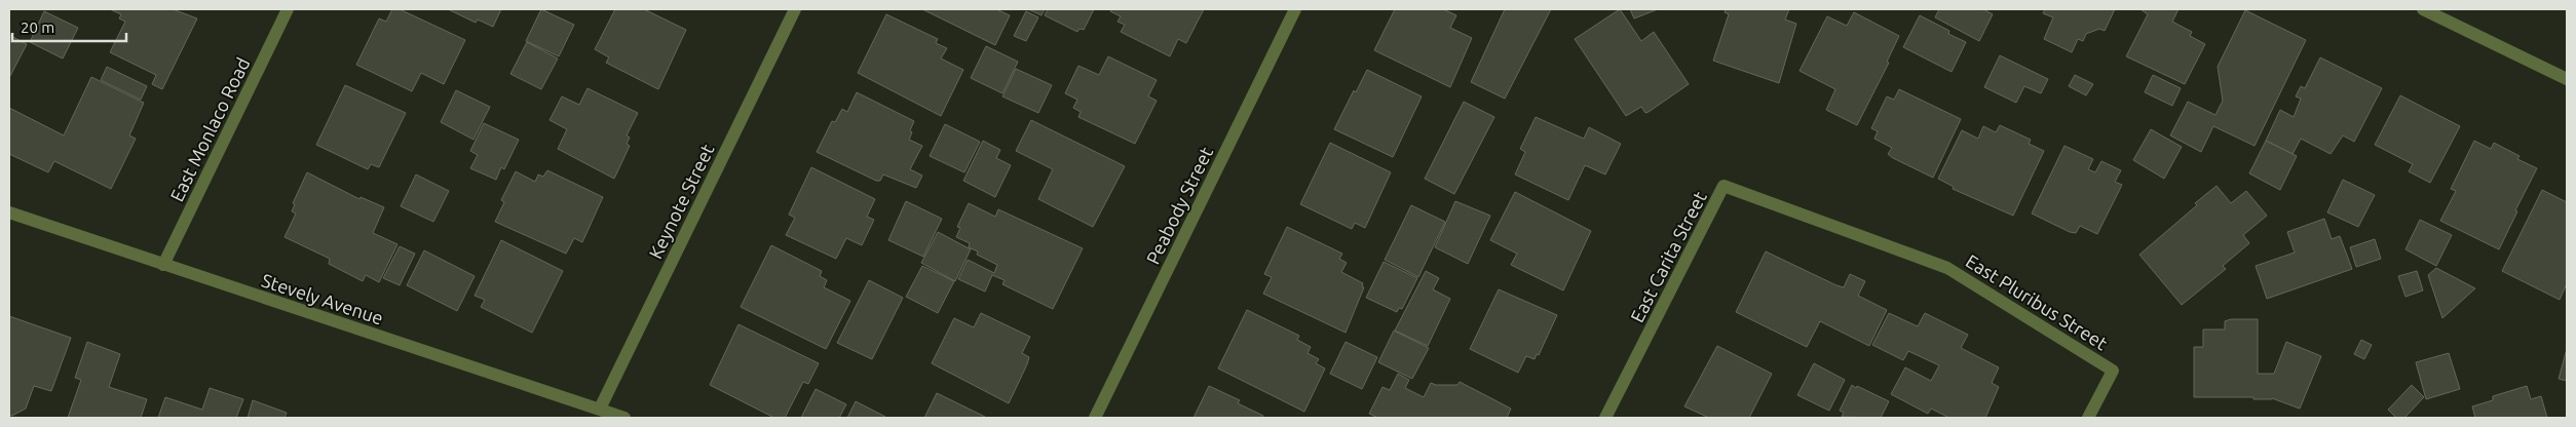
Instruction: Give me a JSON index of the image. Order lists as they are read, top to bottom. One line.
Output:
{"streets":{"street":["East Monlaco Road","Keynote Street","Peabody Street","East Carita Street","Stevely Avenue","East Pluribus Street"]},"crossings":[["East Monlaco Road","Stevely Avenue"],["Keynote Street","Stevely Avenue"],["East Carita Street","East Pluribus Street"]],"scale_bar":"20 m"}
